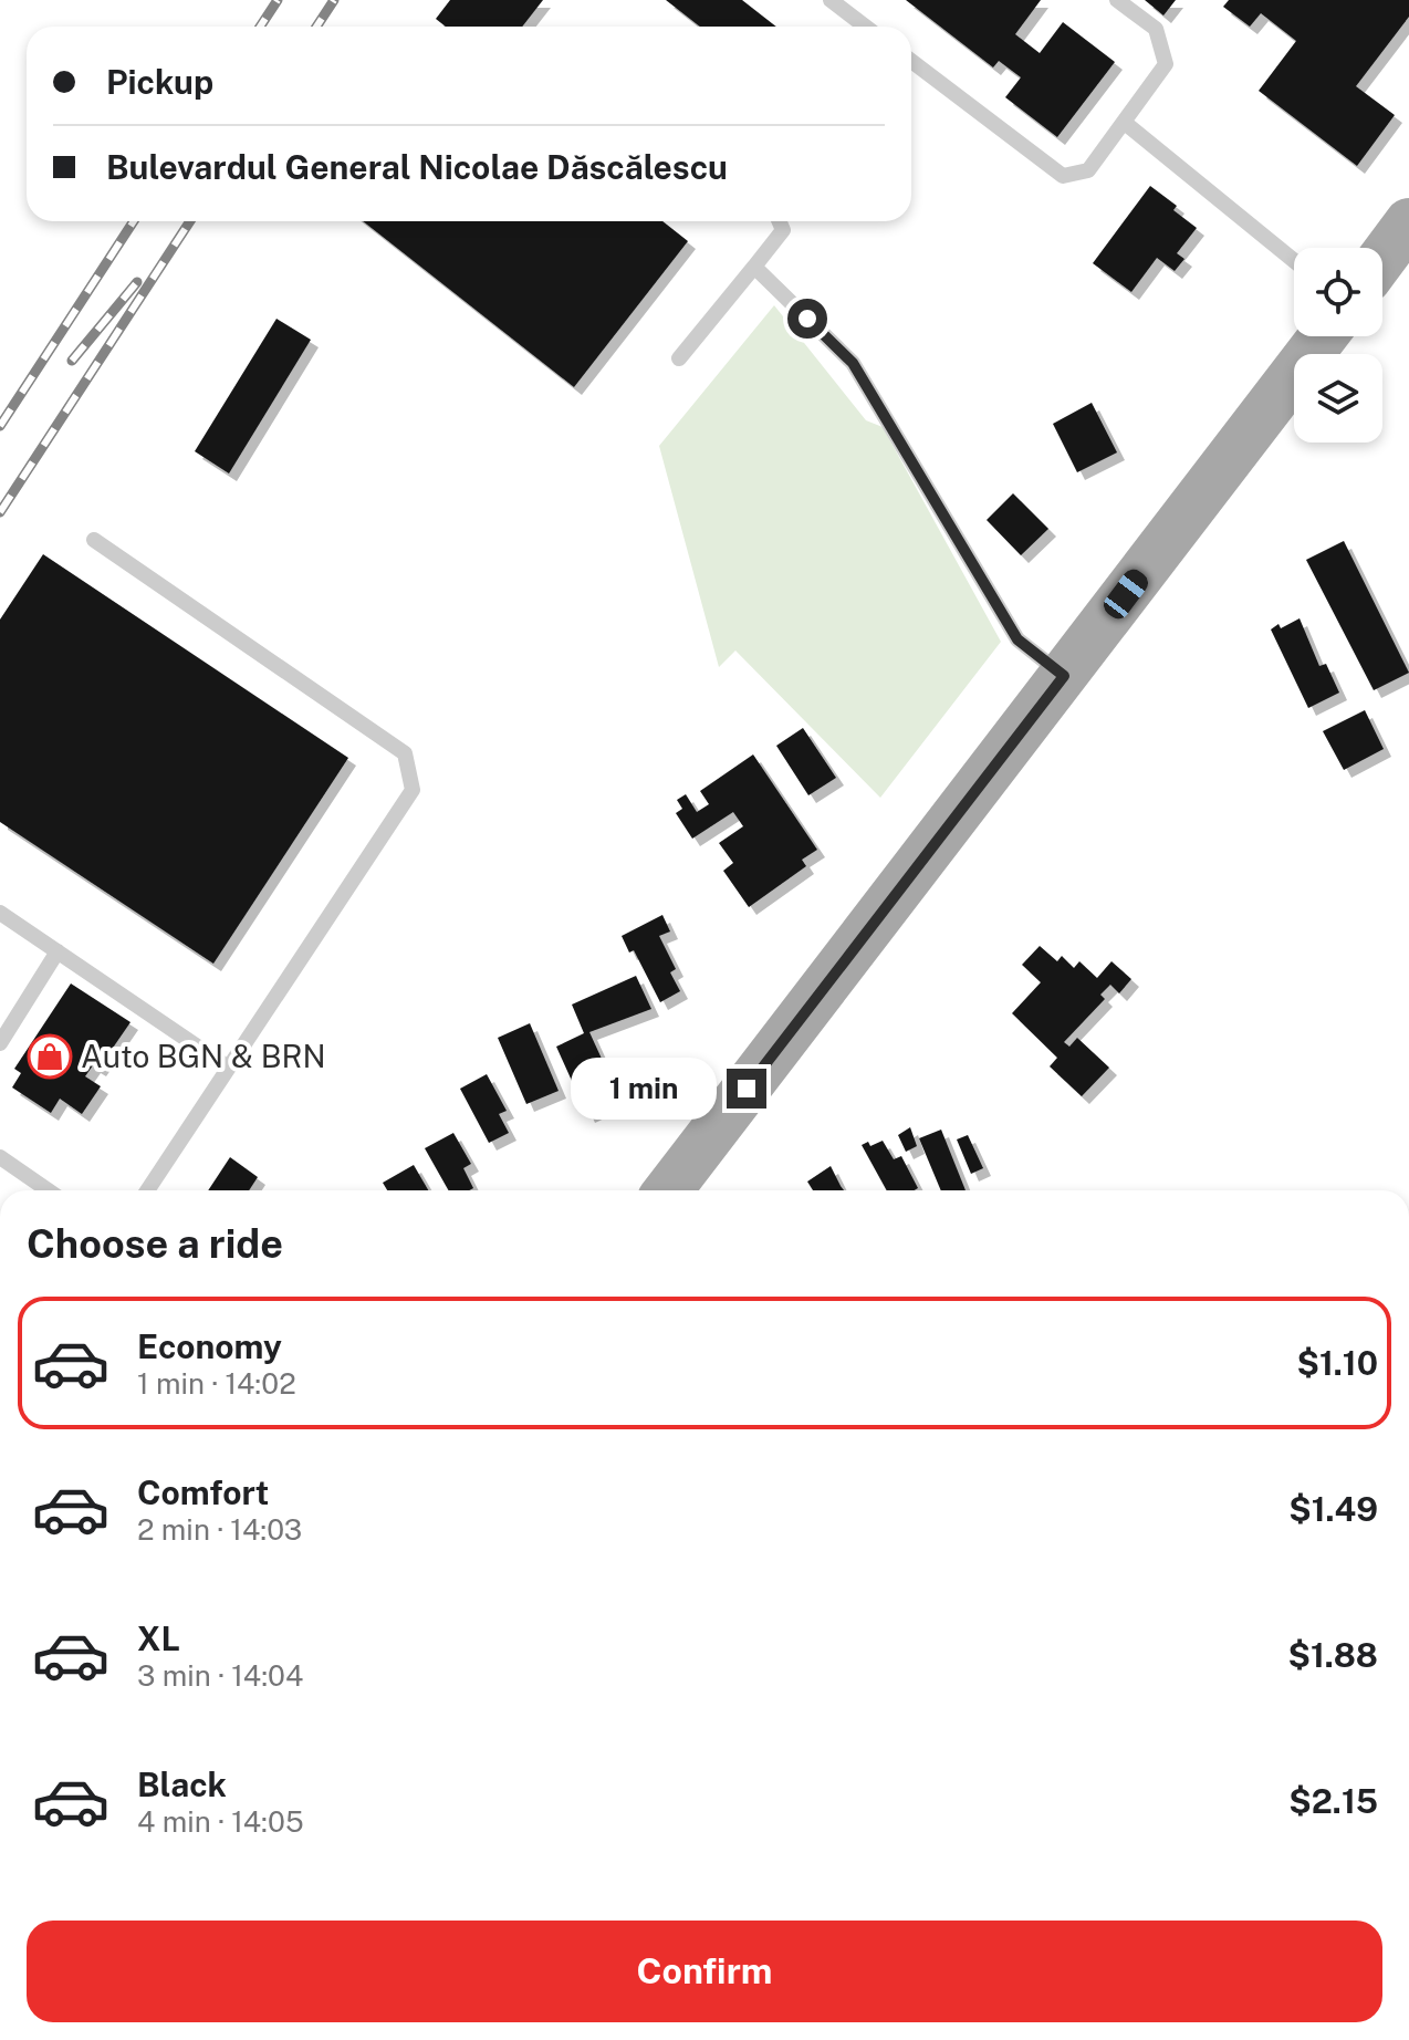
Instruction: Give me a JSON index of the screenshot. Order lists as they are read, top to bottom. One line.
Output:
{"places":{"shop":["Auto BGN & BRN"]},"page":{"banner":["Pickup","Bulevardul General Nicolae Dăscălescu"],"bubble":"1 min","heading":"Choose a ride","list":[{"name":"Economy","note":"1 min · 14:02","value":"$1.10"},{"name":"Comfort","note":"2 min · 14:03","value":"$1.49"},{"name":"XL","note":"3 min · 14:04","value":"$1.88"},{"name":"Black","note":"4 min · 14:05","value":"$2.15"}],"buttons":"Confirm"}}
